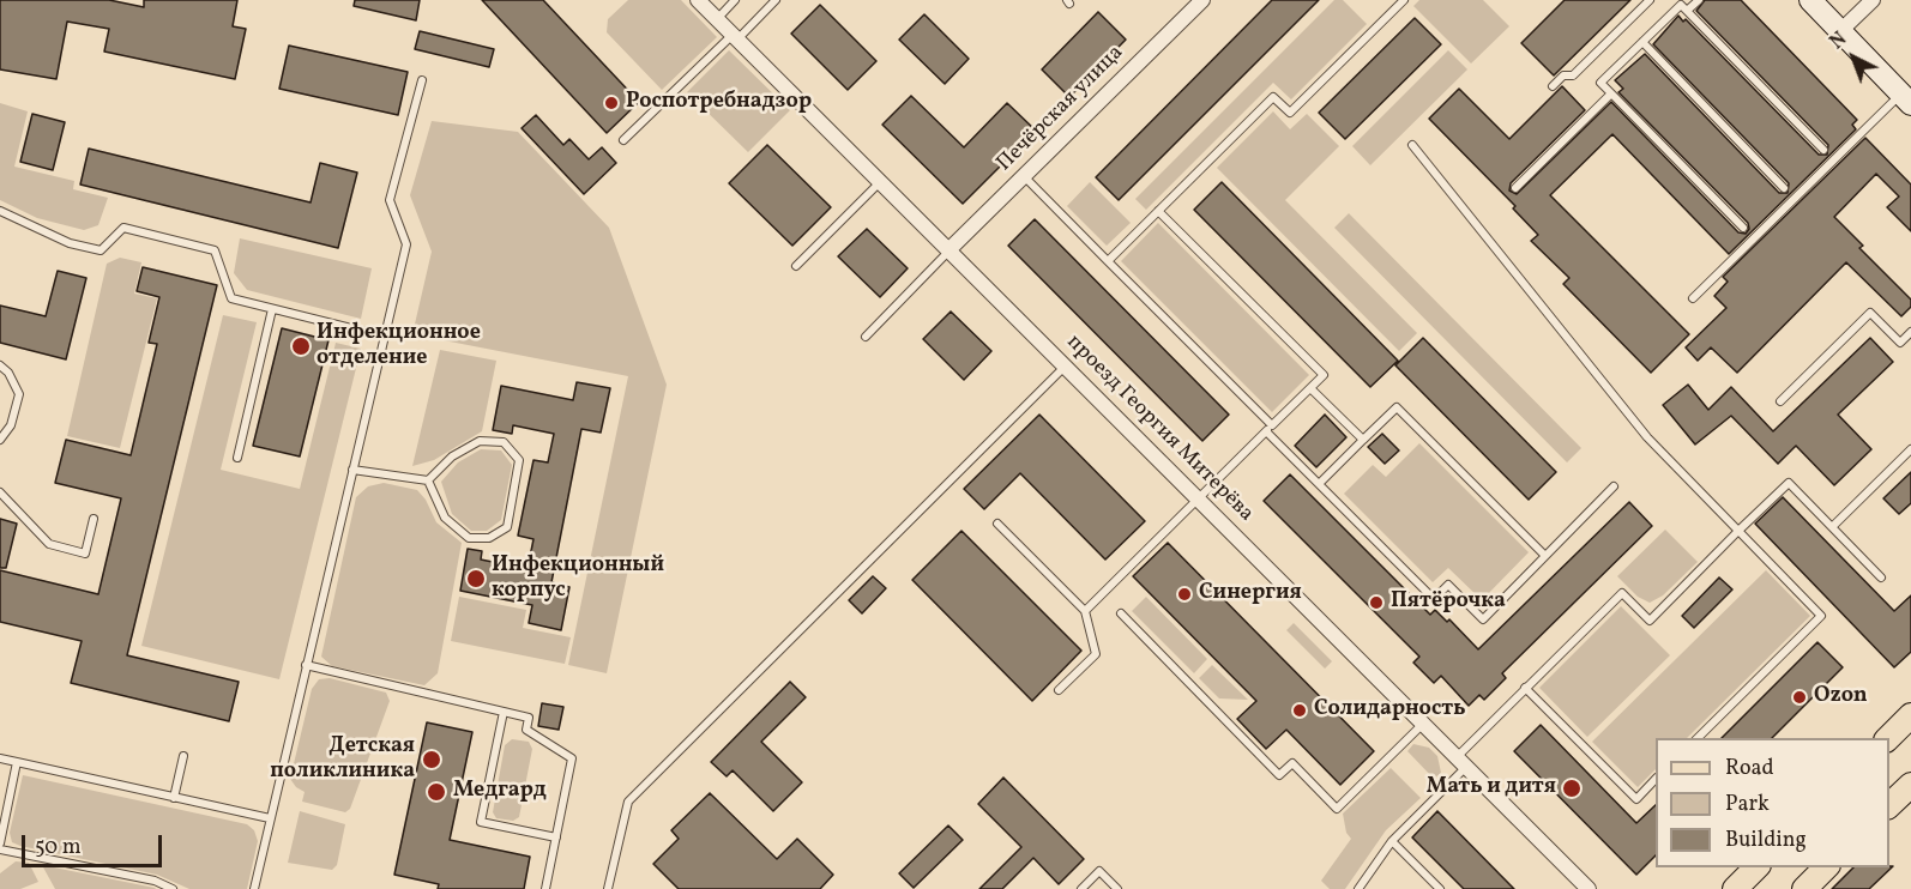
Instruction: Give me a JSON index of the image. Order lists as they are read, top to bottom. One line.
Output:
{"streets":{"street":["Печёрская улица","проезд Георгия Митерёва"]},"crossings":[["Печёрская улица","проезд Георгия Митерёва"]],"places":["Роспотребнадзор","Инфекционное отделение","Инфекционный корпус","Синергия","Пятёрочка","Ozon","Солидарность","Детская поликлиника","Мать и дитя","Медгард"],"legend":["Road","Park","Building"],"scale_bar":"50 m","north":"top left"}
